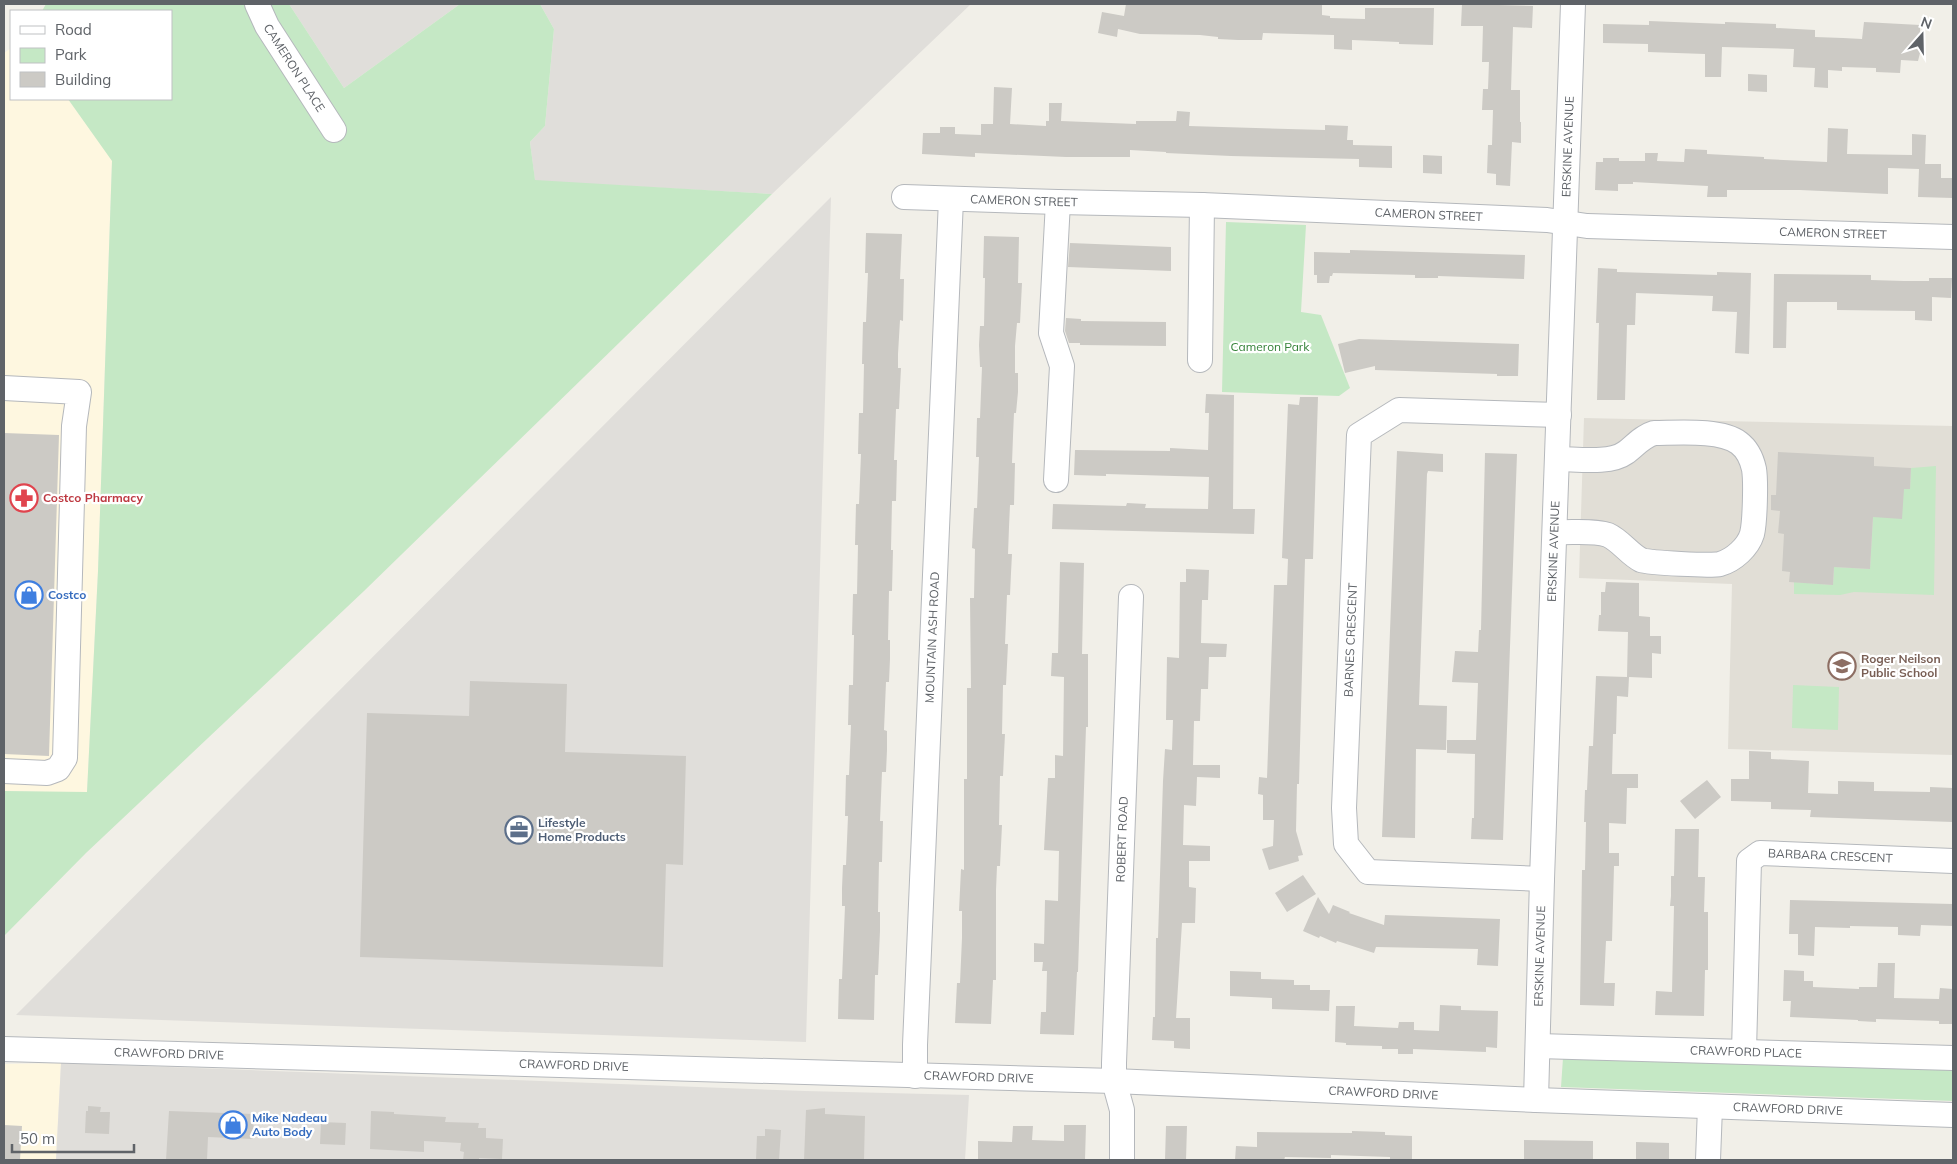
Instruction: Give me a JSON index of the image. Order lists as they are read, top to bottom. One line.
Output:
{"streets":{"street":["CAMERON PLACE","ERSKINE AVENUE","CAMERON STREET","MOUNTAIN ASH ROAD","BARNES CRESCENT","ROBERT ROAD","BARBARA CRESCENT","CRAWFORD PLACE","CRAWFORD DRIVE"]},"crossings":[["ERSKINE AVENUE","CAMERON STREET"],["ERSKINE AVENUE","BARNES CRESCENT"],["ERSKINE AVENUE","CRAWFORD PLACE"],["ERSKINE AVENUE","CRAWFORD DRIVE"],["CAMERON STREET","MOUNTAIN ASH ROAD"],["MOUNTAIN ASH ROAD","CRAWFORD DRIVE"],["ROBERT ROAD","CRAWFORD DRIVE"],["BARBARA CRESCENT","CRAWFORD PLACE"]],"parks":["Cameron Park"],"places":{"pharmacy":["Costco Pharmacy"],"shop":["Costco","Mike Nadeau Auto Body"],"school or university":["Roger Neilson Public School"],"office":["Lifestyle Home Products"]},"legend":["Road","Park","Building"],"scale_bar":"50 m","north":"top"}
